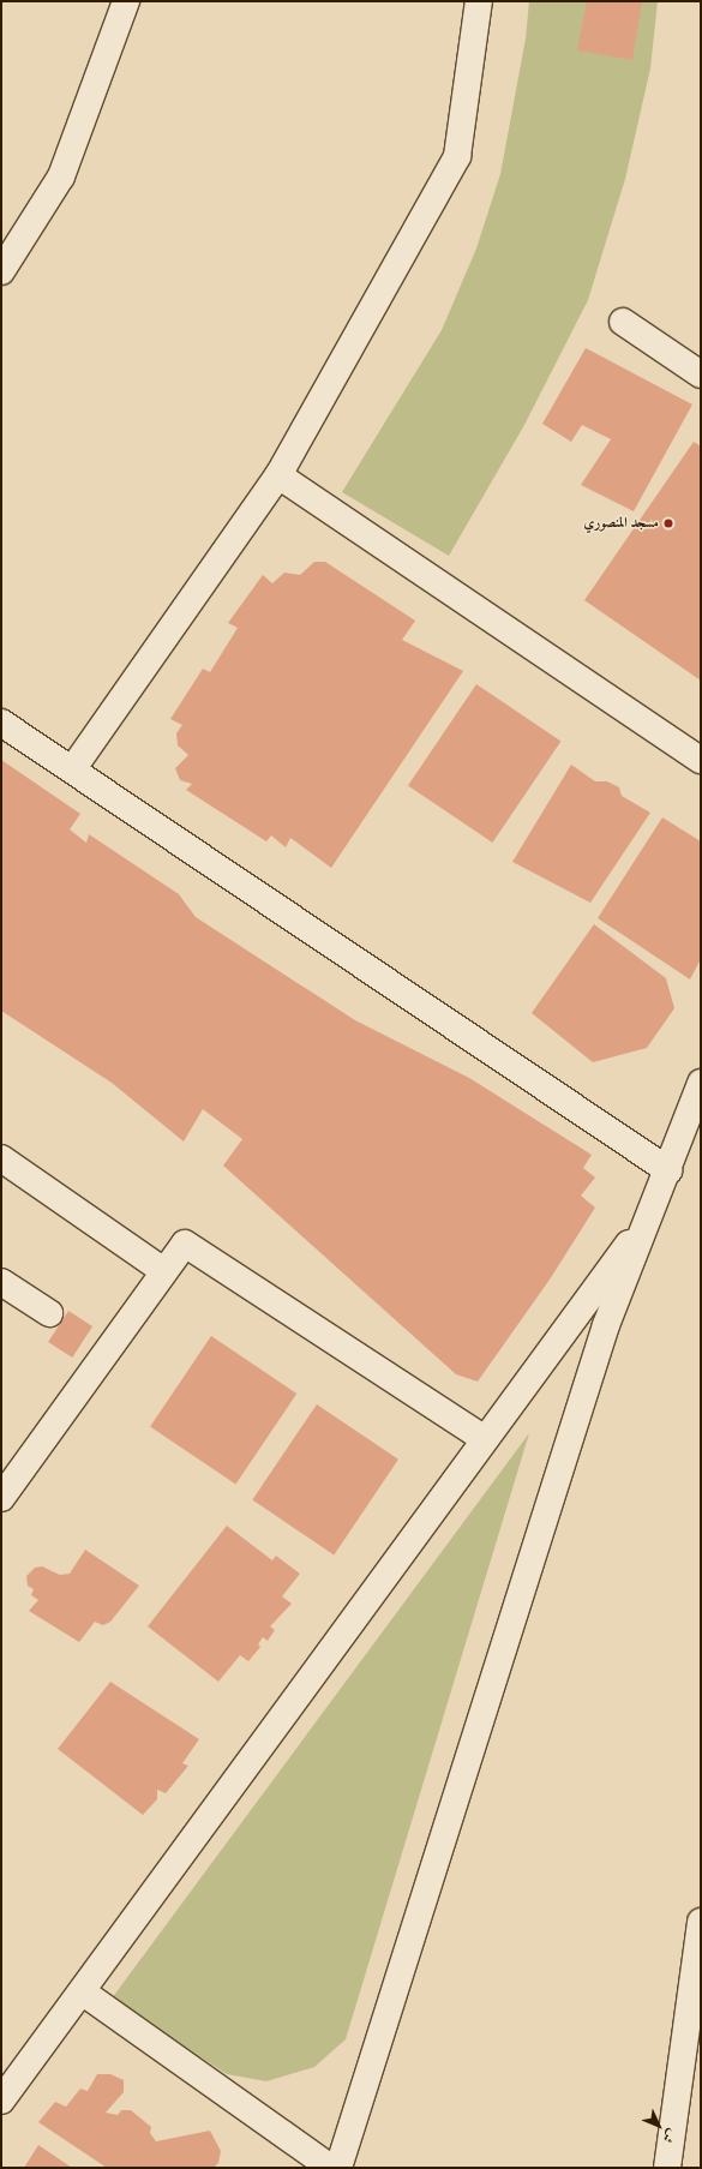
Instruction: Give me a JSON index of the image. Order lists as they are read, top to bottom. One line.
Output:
{"places":["مسجد المنصوري"],"north":"bottom right"}
